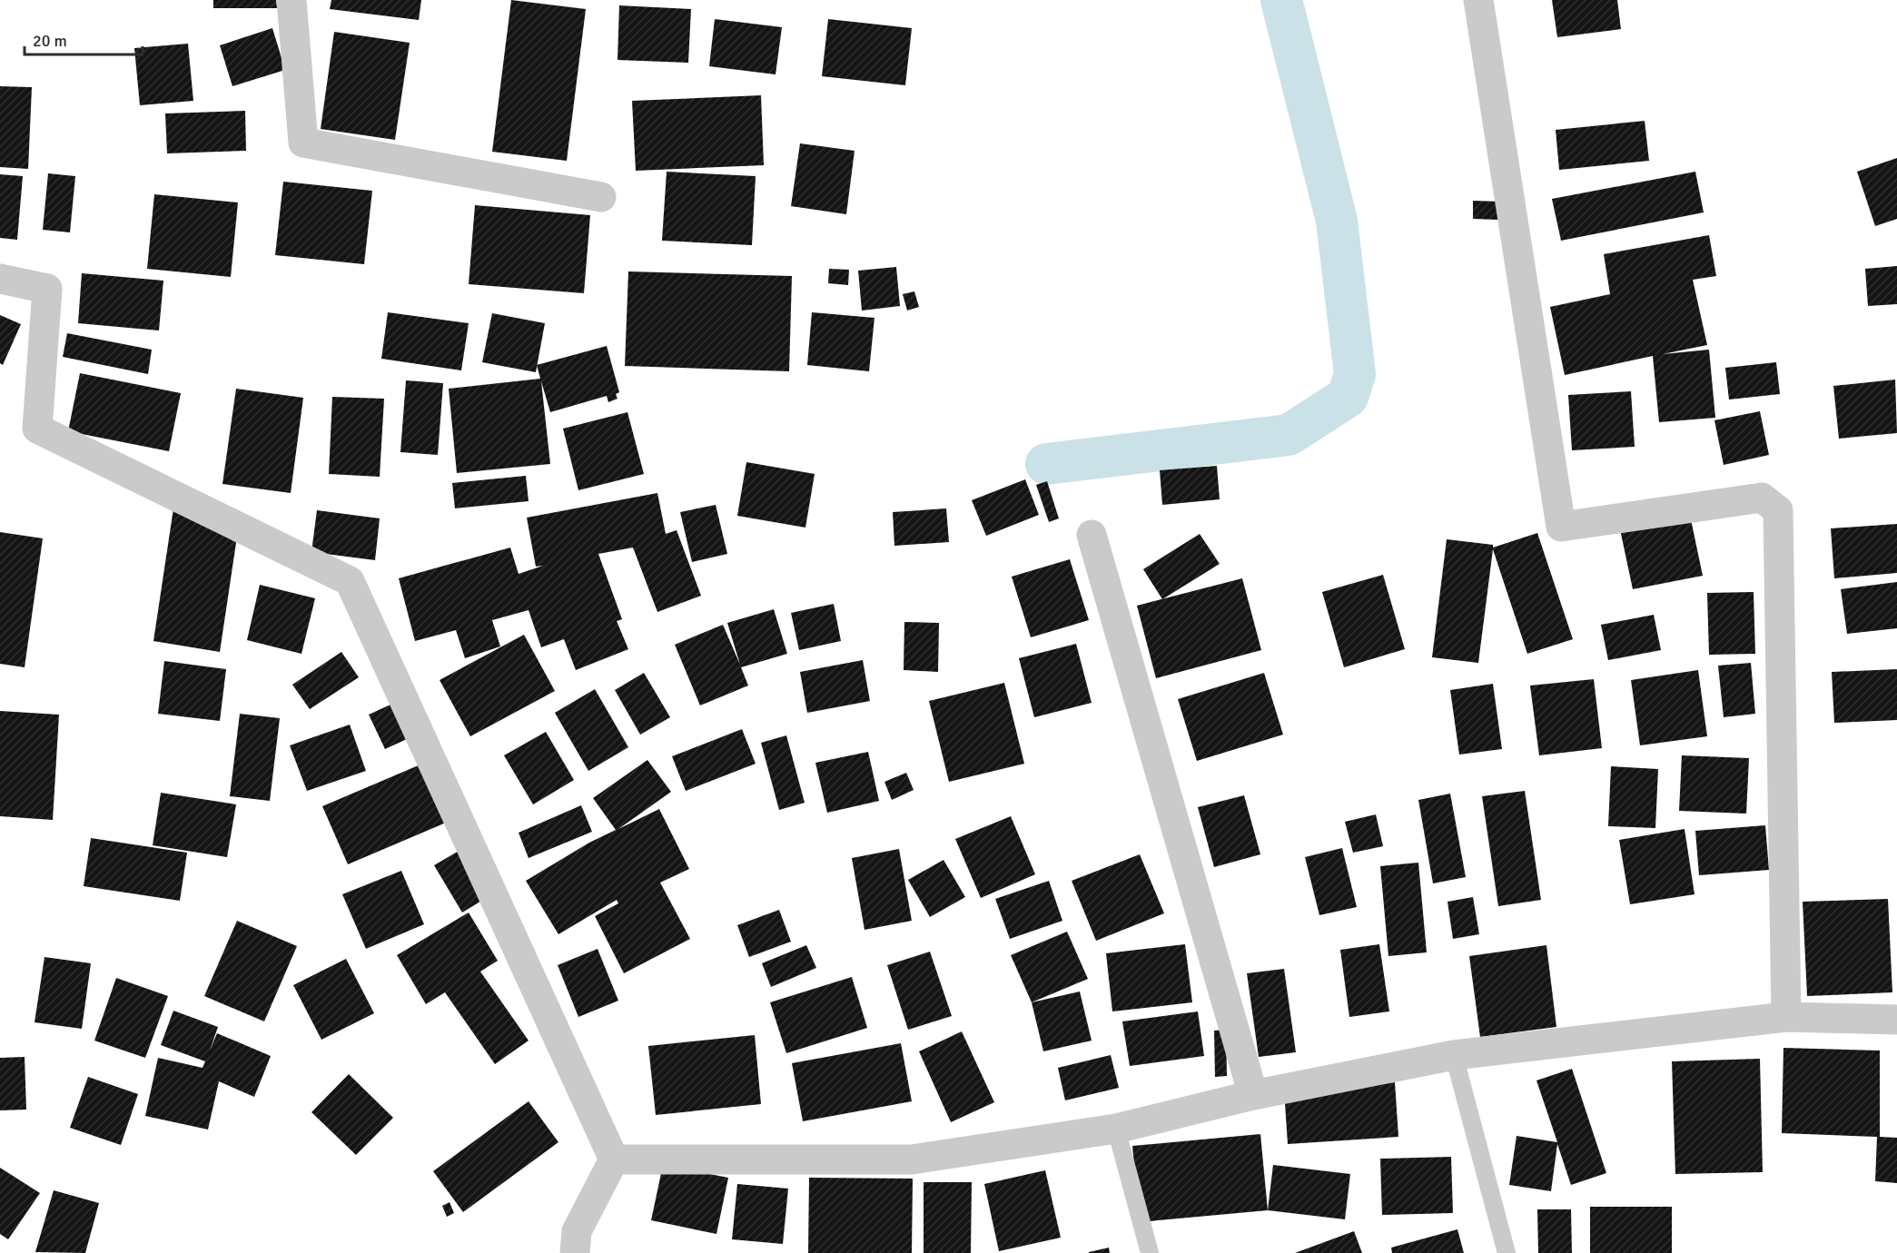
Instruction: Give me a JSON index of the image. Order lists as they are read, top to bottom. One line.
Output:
{"scale_bar":"20 m"}
